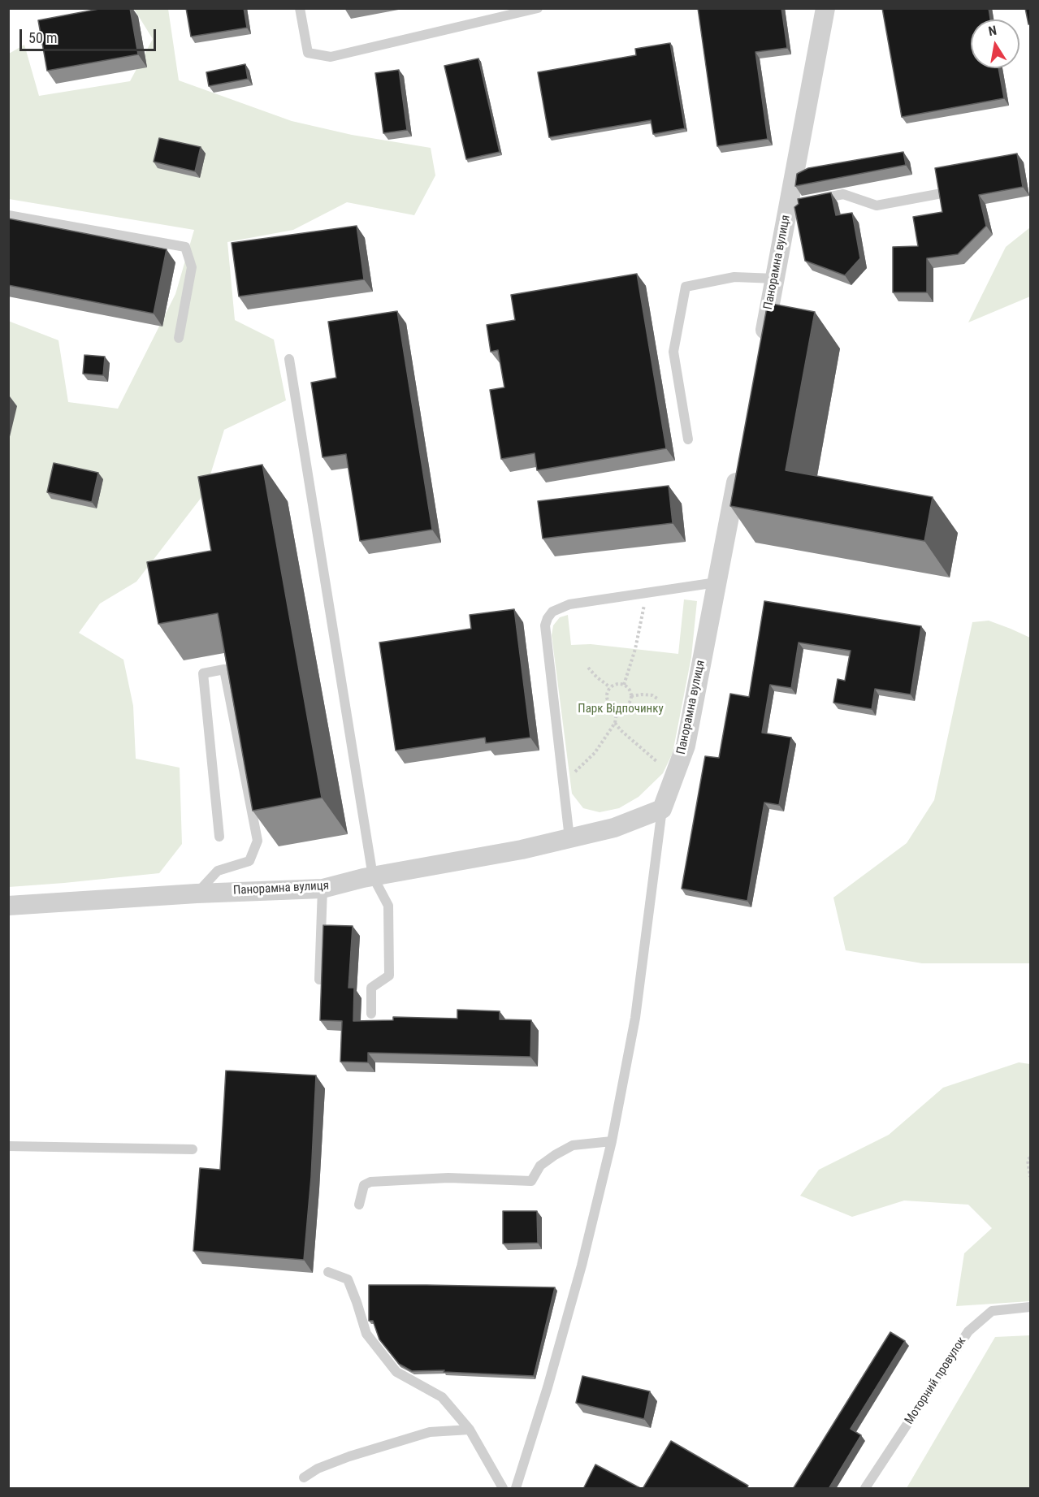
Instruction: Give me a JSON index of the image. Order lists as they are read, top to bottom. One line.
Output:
{"streets":{"street":["Панорамна вулиця"],"lane":["Моторний провулок"]},"parks":["Парк Відпочинку"],"scale_bar":"50 m","north":"top"}
